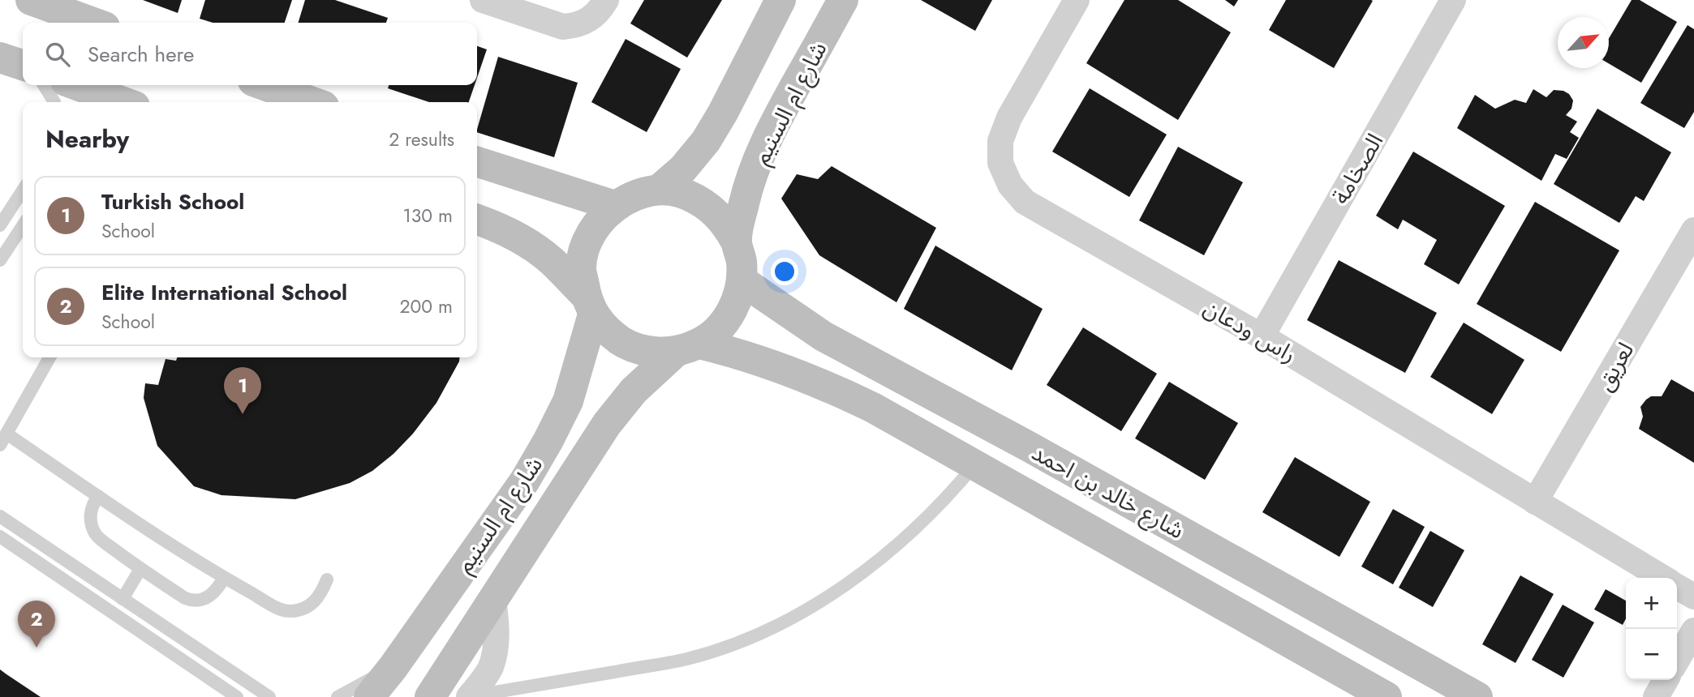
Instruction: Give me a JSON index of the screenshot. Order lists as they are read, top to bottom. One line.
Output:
{"streets":{"main road":["شارع ام السنيم","شارع خالد بن احمد"],"street":["الصخامة","راس ودعان","لعريق"]},"crossings":[["شارع ام السنيم","شارع خالد بن احمد"],["الصخامة","راس ودعان"],["راس ودعان","لعريق"]],"north":"top right","page":{"search":"Search here","heading":["Nearby","2 results"],"list":[{"mark":"1","name":"Turkish School","note":"School","value":"130 m"},{"mark":"2","name":"Elite International School","note":"School","value":"200 m"}],"pins":["1","2"],"map_buttons":["+","−"]}}
